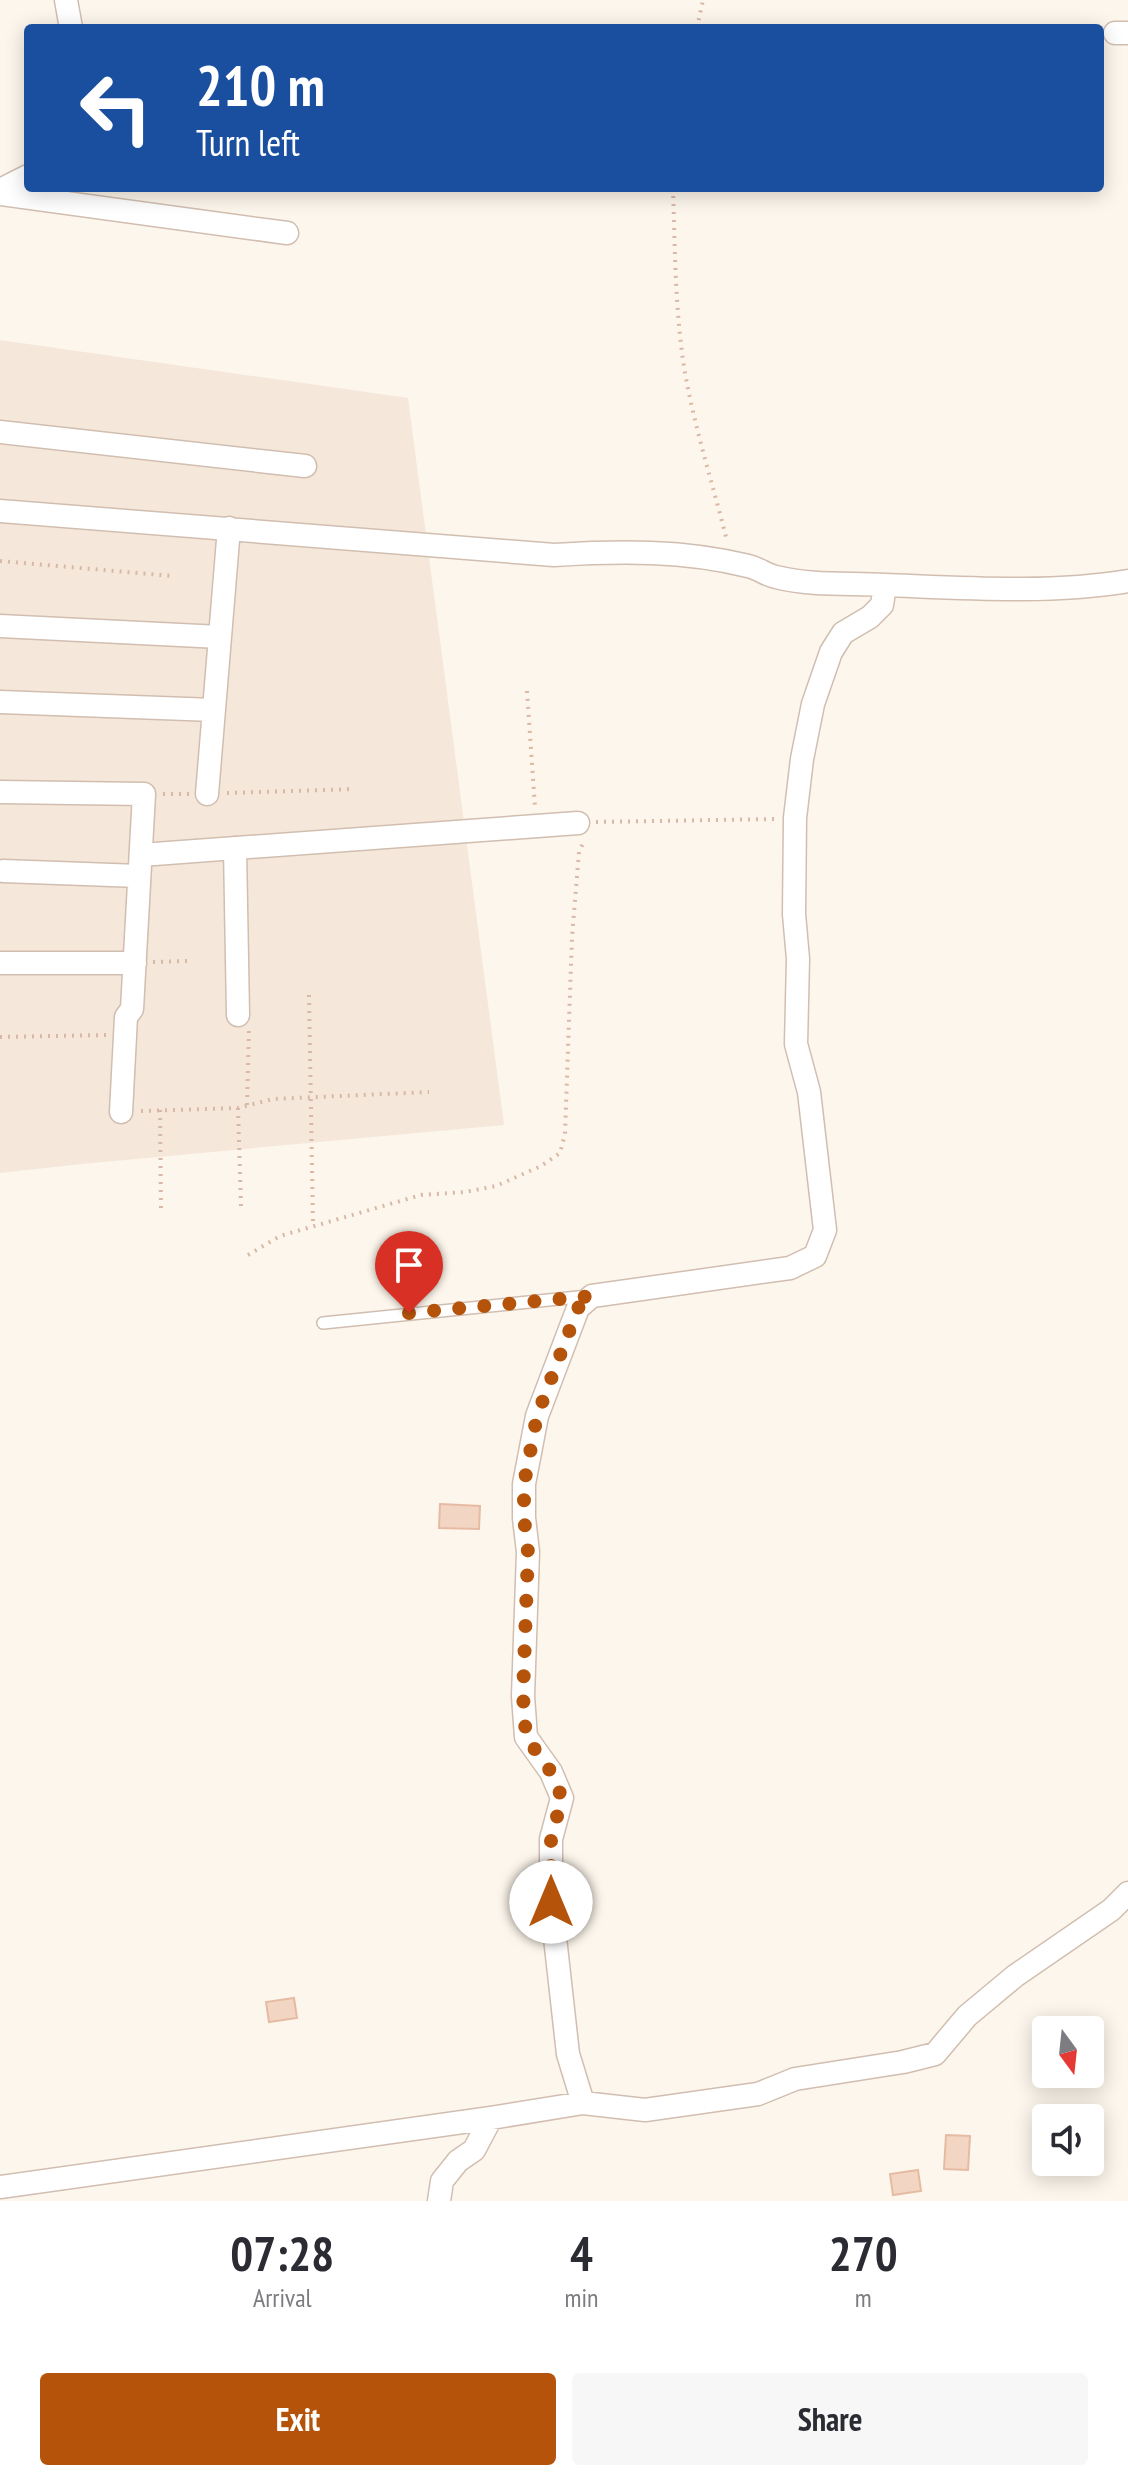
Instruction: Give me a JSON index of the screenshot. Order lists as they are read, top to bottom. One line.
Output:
{"north":"bottom","page":{"turn":["210 m","Turn left"],"eta":["07:28","Arrival","4","min","270","m"],"buttons":["Exit","Share"]}}
